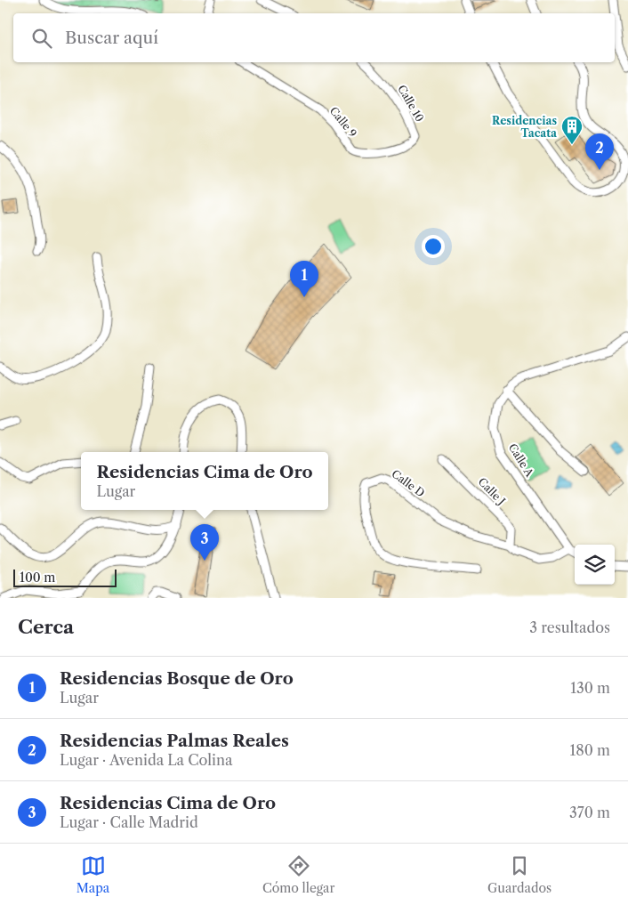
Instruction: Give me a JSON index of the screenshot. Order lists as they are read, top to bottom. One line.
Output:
{"streets":{"street":["Calle 10","Calle 9","Calle A","Calle D","Calle J"]},"crossings":[["Calle 10","Calle 9"],["Calle A","Calle D"],["Calle D","Calle J"]],"places":{"building":["Residencias Tacata"]},"scale_bar":"100 m","page":{"search":"Buscar aquí","pins":["2","1","3"],"popup":["Residencias Cima de Oro","Lugar"],"scale":"100 m","heading":["Cerca","3 resultados"],"list":[{"mark":"1","name":"Residencias Bosque de Oro","note":"Lugar","value":"130 m"},{"mark":"2","name":"Residencias Palmas Reales","note":"Lugar · Avenida La Colina","value":"180 m"},{"mark":"3","name":"Residencias Cima de Oro","note":"Lugar · Calle Madrid","value":"370 m"}],"nav":["Mapa","Cómo llegar","Guardados"]}}
